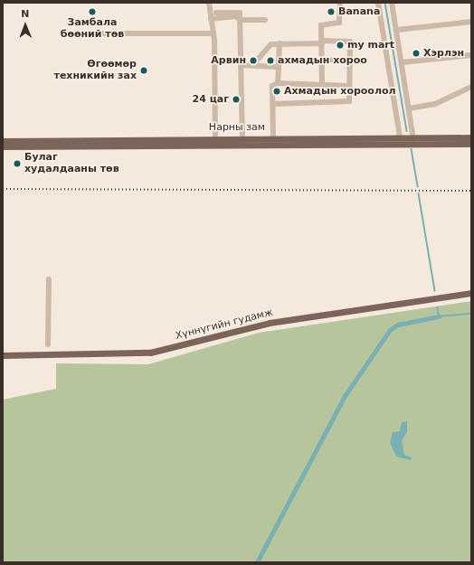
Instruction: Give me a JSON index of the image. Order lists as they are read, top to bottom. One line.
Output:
{"streets":{"main road":["Нарны зам","Хүннүгийн гудамж"]},"places":["Замбала бөөний төв","Banana","my mart","Хэрлэн","Арвин","ахмадын хороо","Өгөөмөр техникийн зах","Ахмадын хороолол","24 цаг","Булаг худалдааны төв"],"north":"top"}
